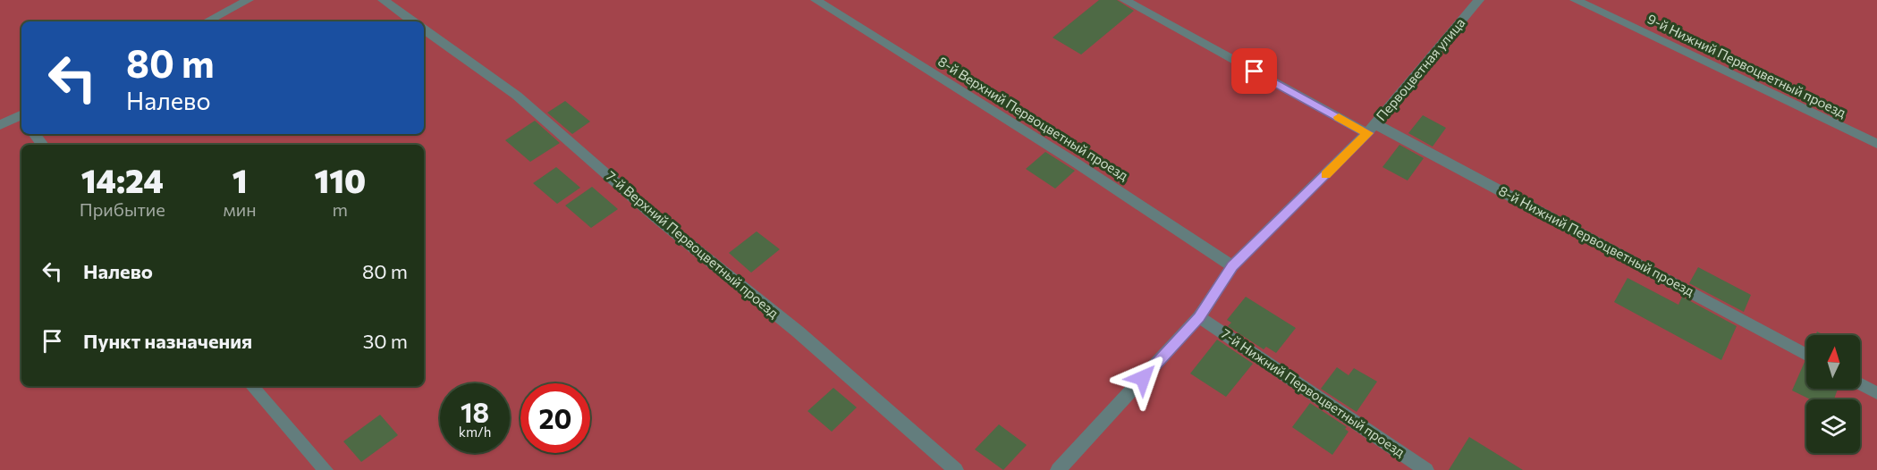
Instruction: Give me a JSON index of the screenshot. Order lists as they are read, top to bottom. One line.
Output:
{"streets":{"lane":["9-й Нижний Первоцветный проезд","Первоцветная улица","8-й Верхний Первоцветный проезд","8-й Нижний Первоцветный проезд","7-й Верхний Первоцветный проезд","7-й Нижний Первоцветный проезд"]},"crossings":[["Первоцветная улица","8-й Верхний Первоцветный проезд"],["Первоцветная улица","8-й Нижний Первоцветный проезд"],["Первоцветная улица","7-й Нижний Первоцветный проезд"]],"north":"top","page":{"turn":["80 m","Налево"],"eta":["14:24","Прибытие","1","мин","110","m"],"list":[{"name":"Налево","value":"80 m"},{"name":"Пункт назначения","value":"30 m"}],"speed":"18 km/h","limit":"20"}}
